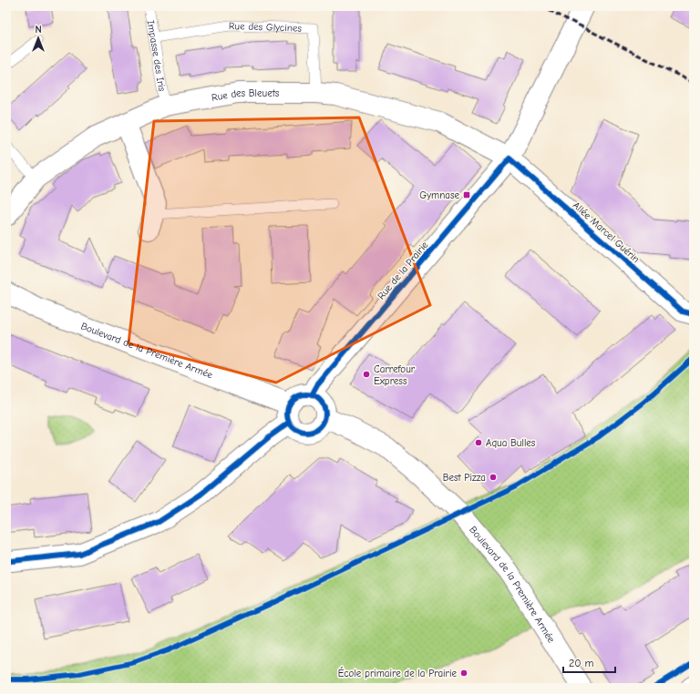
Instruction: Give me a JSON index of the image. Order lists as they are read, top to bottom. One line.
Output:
{"streets":{"street":["Rue des Bleuets","Allée Marcel Guérin","Rue de la Prairie","Boulevard de la Première Armée"],"lane":["Rue des Glycines","Impasse des Iris"]},"crossings":[["Rue des Glycines","Impasse des Iris"],["Rue des Glycines","Rue des Bleuets"],["Impasse des Iris","Rue des Bleuets"],["Rue des Bleuets","Allée Marcel Guérin"],["Rue des Bleuets","Rue de la Prairie"],["Allée Marcel Guérin","Rue de la Prairie"],["Rue de la Prairie","Boulevard de la Première Armée"]],"places":{"transit":["Gymnase"],"other":["Carrefour Express","Aqua Bulles","Best Pizza","École primaire de la Prairie"]},"scale_bar":"20 m","north":"top"}
